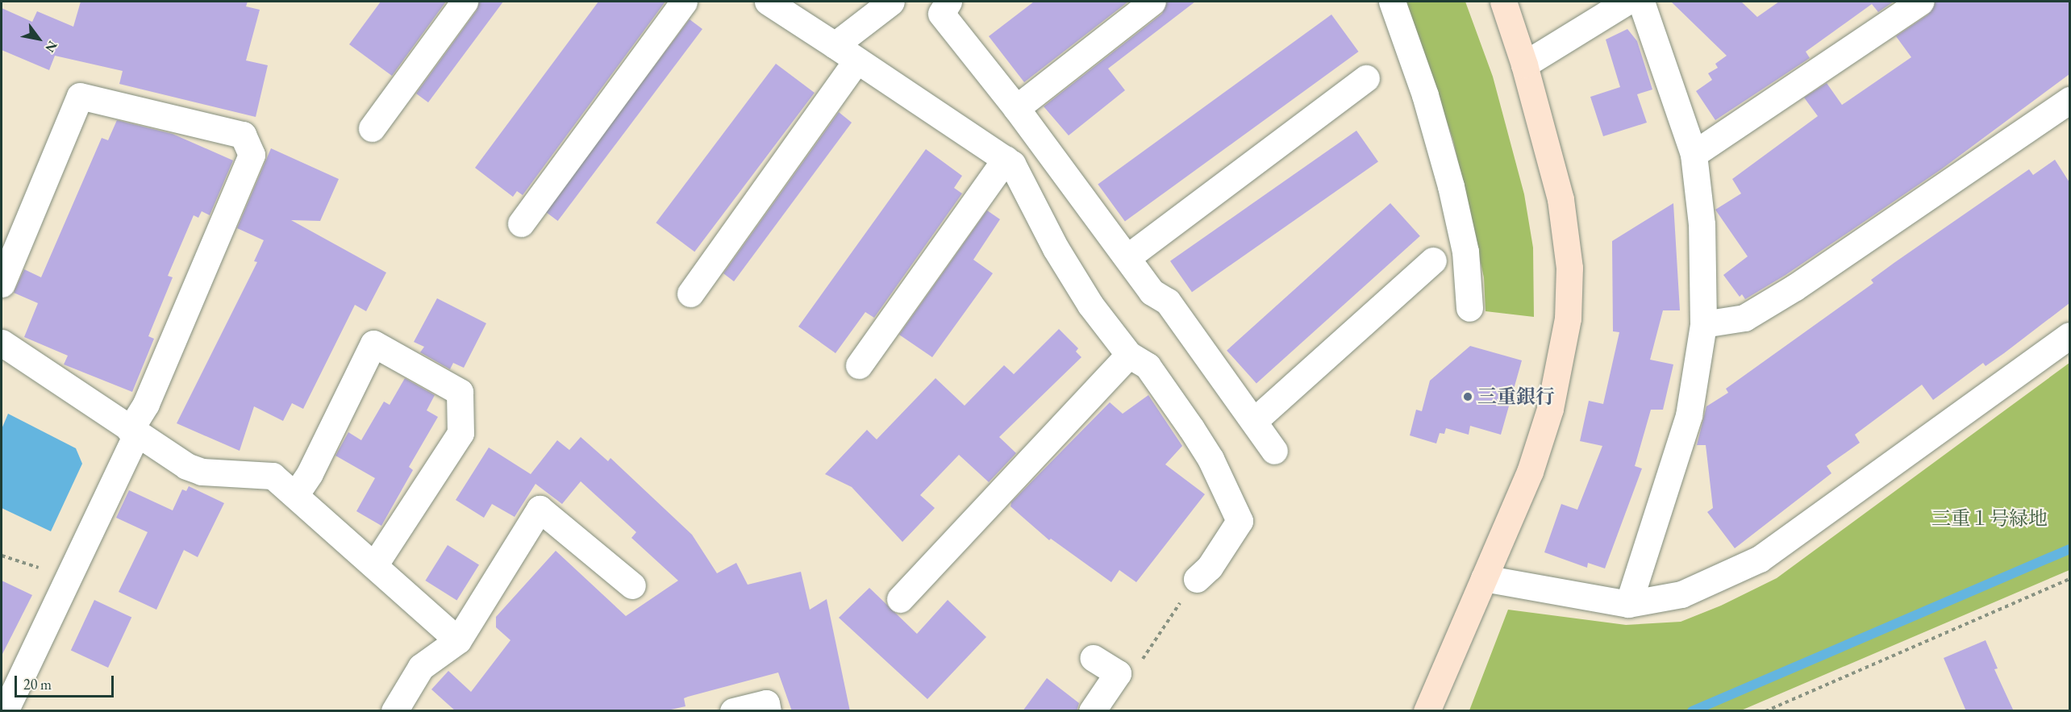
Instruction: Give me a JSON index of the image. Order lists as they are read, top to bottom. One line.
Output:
{"parks":["三重１号緑地"],"places":["三重銀行"],"scale_bar":"20 m","north":"bottom right"}
